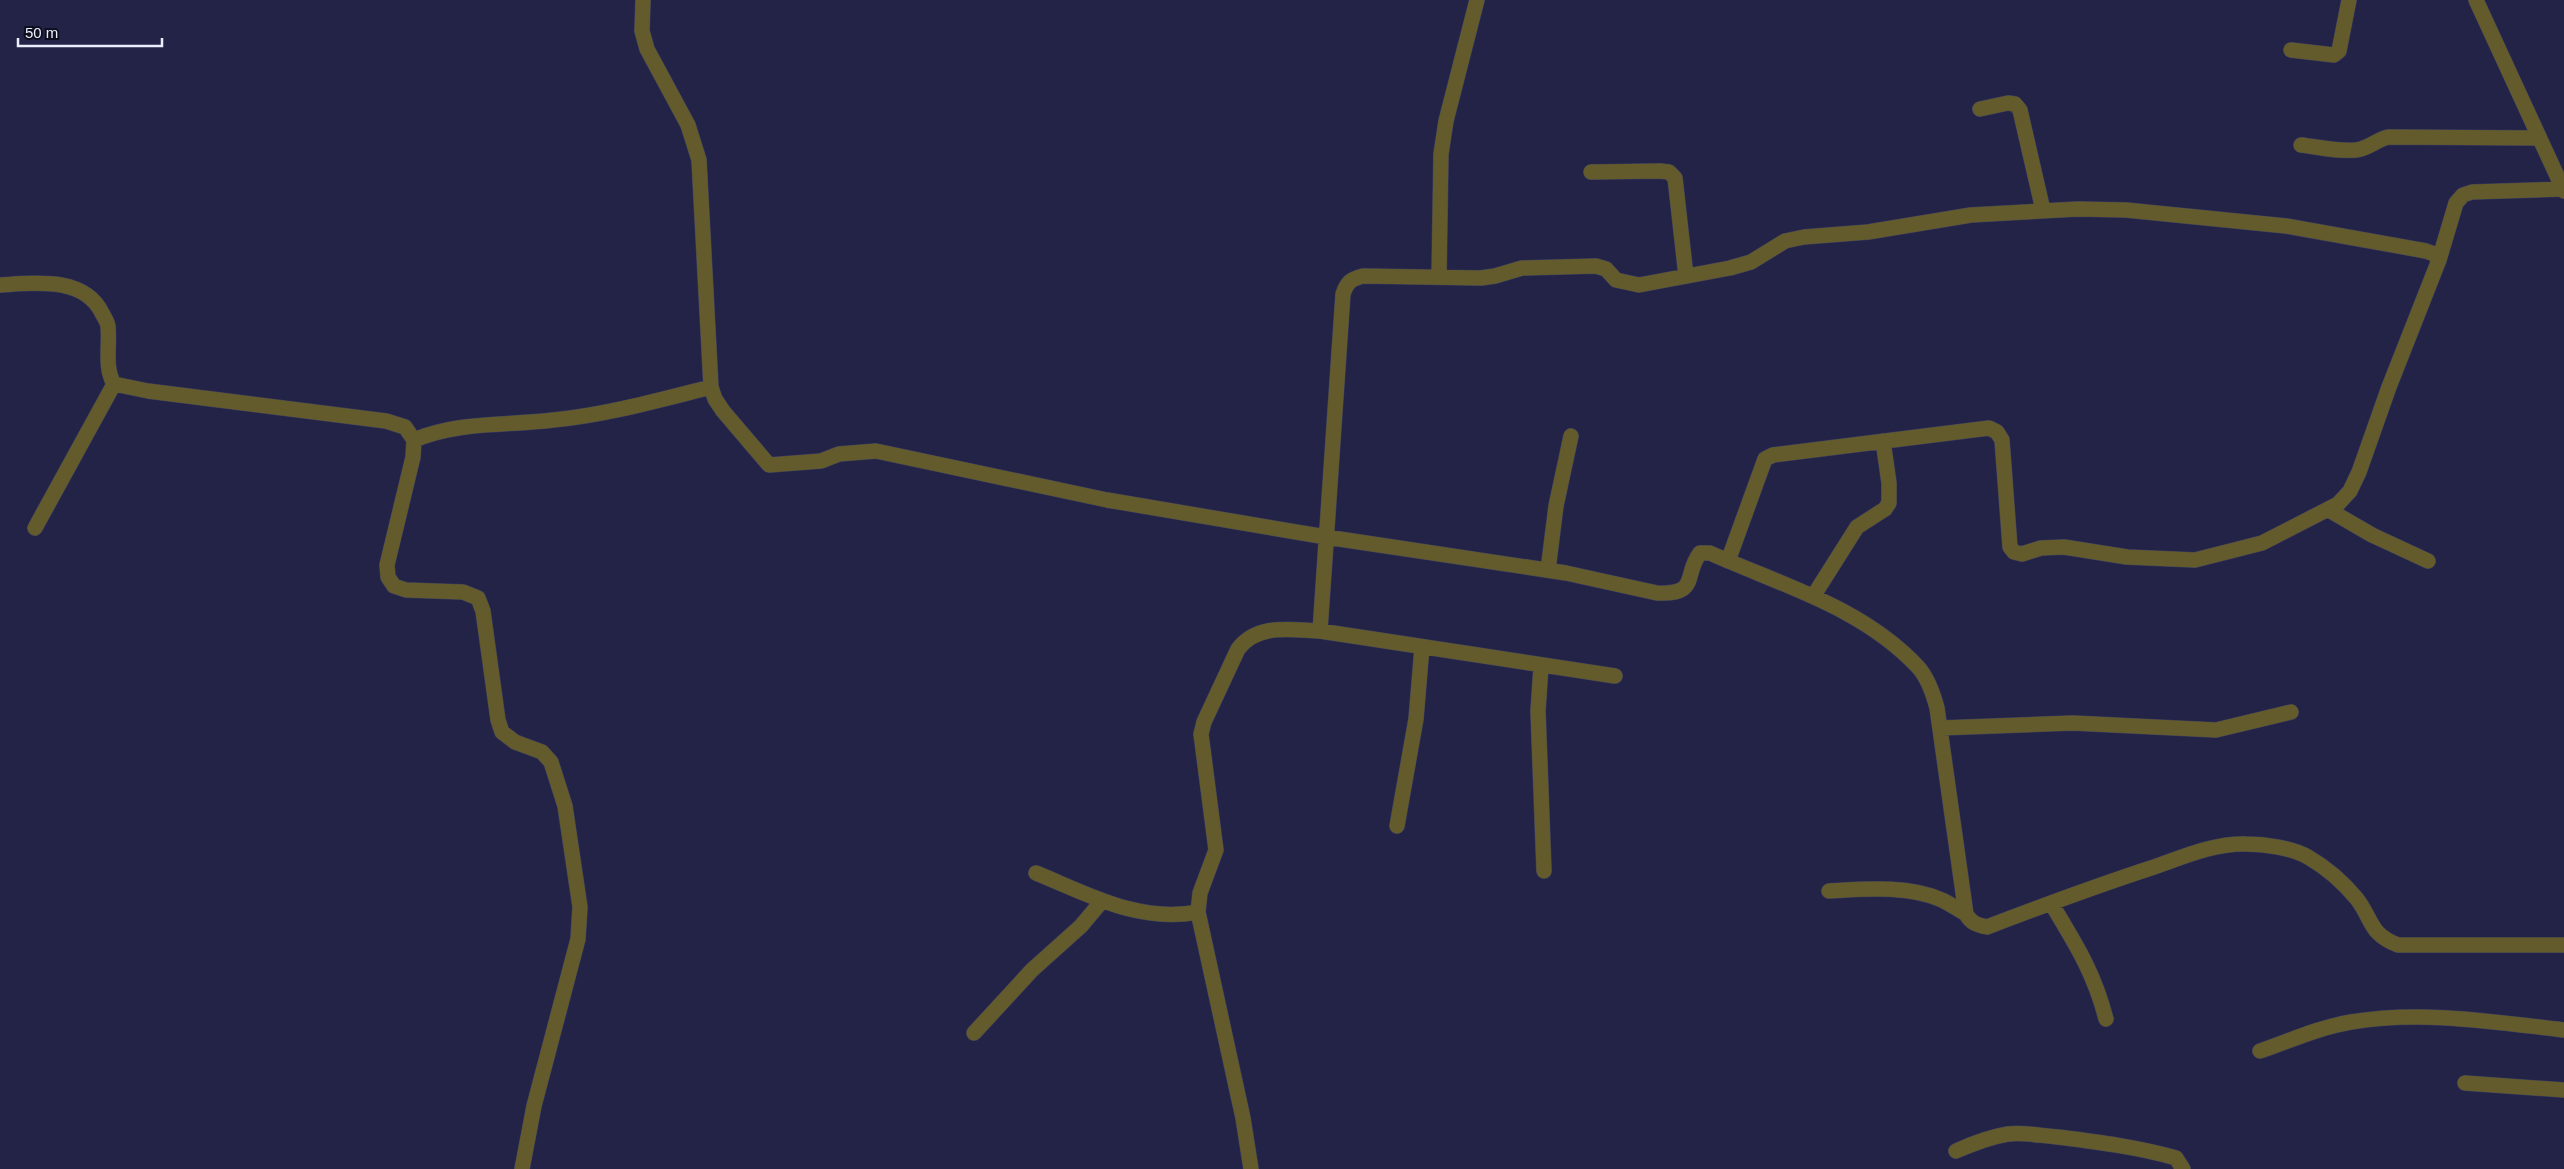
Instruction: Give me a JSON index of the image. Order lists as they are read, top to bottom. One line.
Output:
{"scale_bar":"50 m"}
